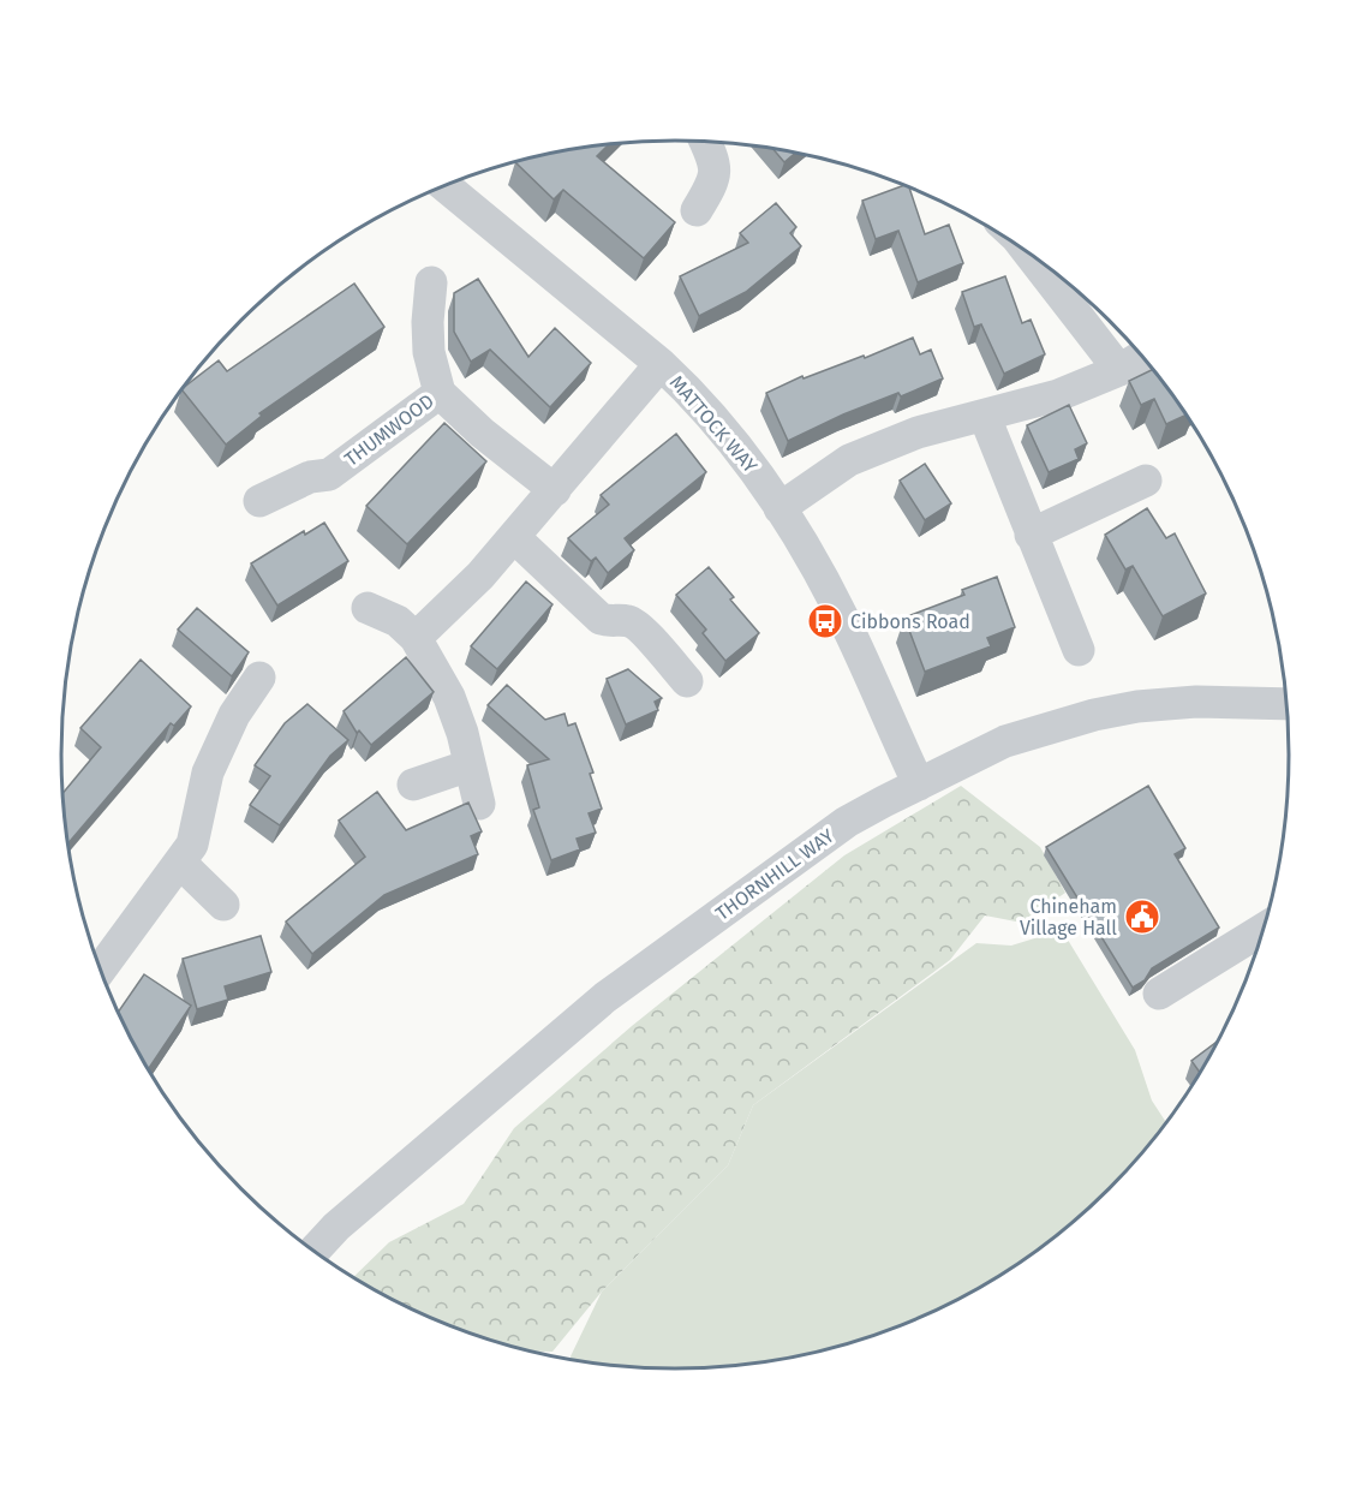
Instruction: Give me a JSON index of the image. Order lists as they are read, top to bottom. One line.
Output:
{"streets":{"street":["MATTOCK WAY","THUMWOOD","THORNHILL WAY"]},"crossings":[["MATTOCK WAY","THORNHILL WAY"]],"places":{"bus stop":["Cibbons Road"],"public building":["Chineham Village Hall"]}}
